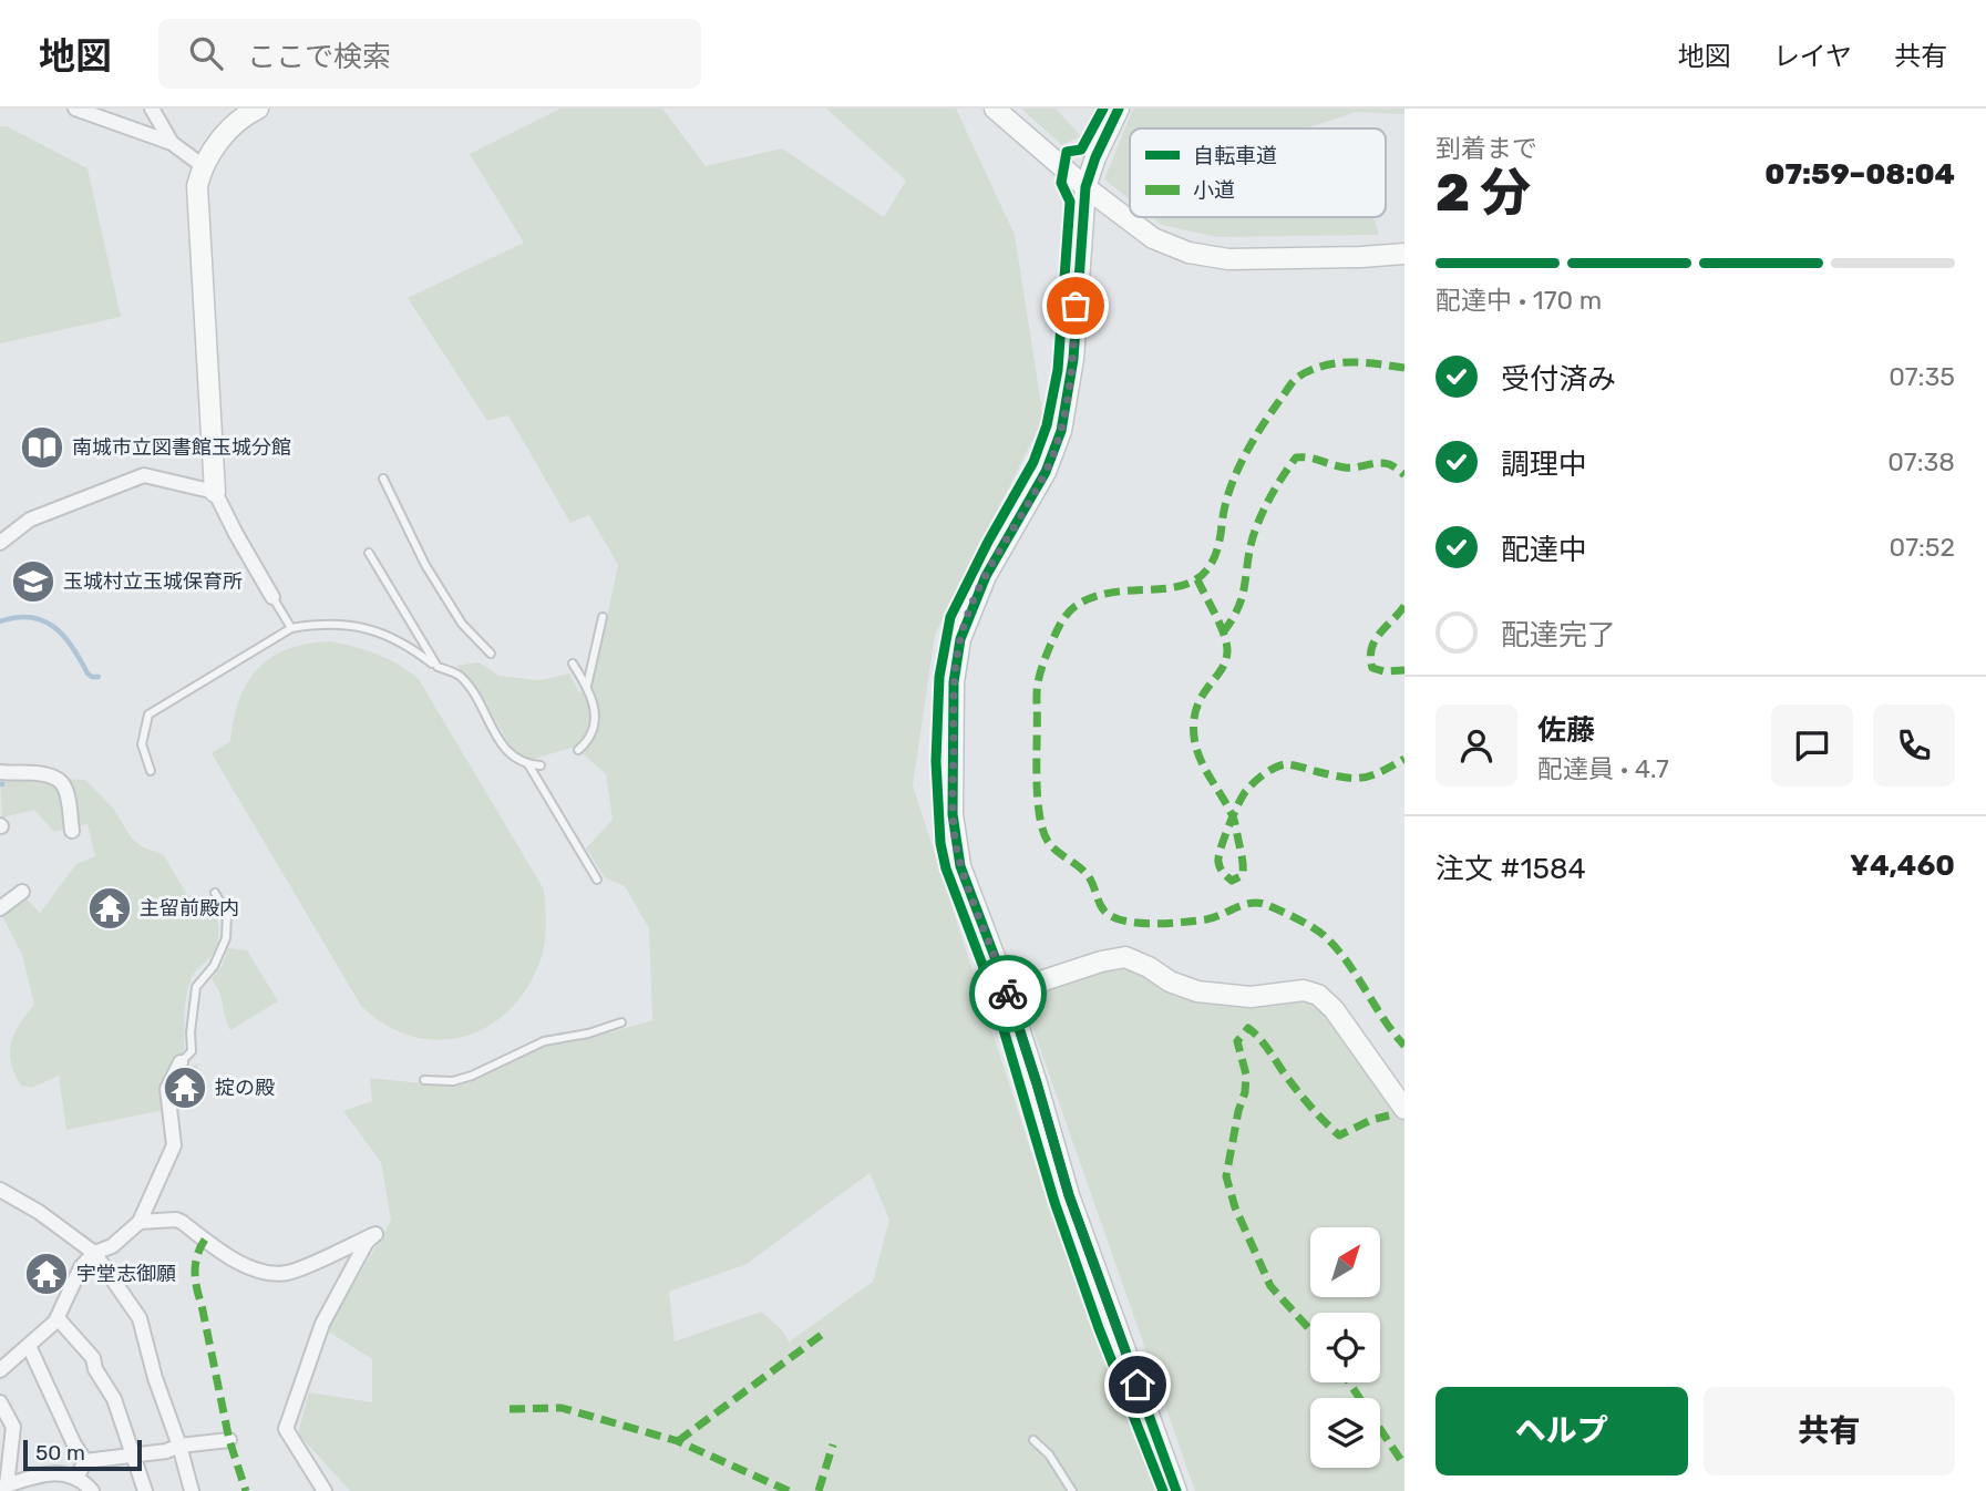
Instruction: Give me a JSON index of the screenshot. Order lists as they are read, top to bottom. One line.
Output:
{"places":{"library":["南城市立図書館玉城分館"],"school or university":["玉城村立玉城保育所"],"temple":["主留前殿内","掟の殿","宇堂志御願"]},"legend":["自転車道","小道"],"scale_bar":"50 m","north":"top right","page":{"header":"地図","search":"ここで検索","nav":["地図","レイヤ","共有"],"heading":["2 分","到着まで","07:59–08:04"],"panel":["佐藤","配達員 · 4.7","注文 #1584","¥4,460"],"bar":"配達中 · 170 m","list":[["受付済み","07:35"],["調理中","07:38"],["配達中","07:52"],"配達完了"],"buttons":["ヘルプ","共有"],"scale":"50 m"}}
